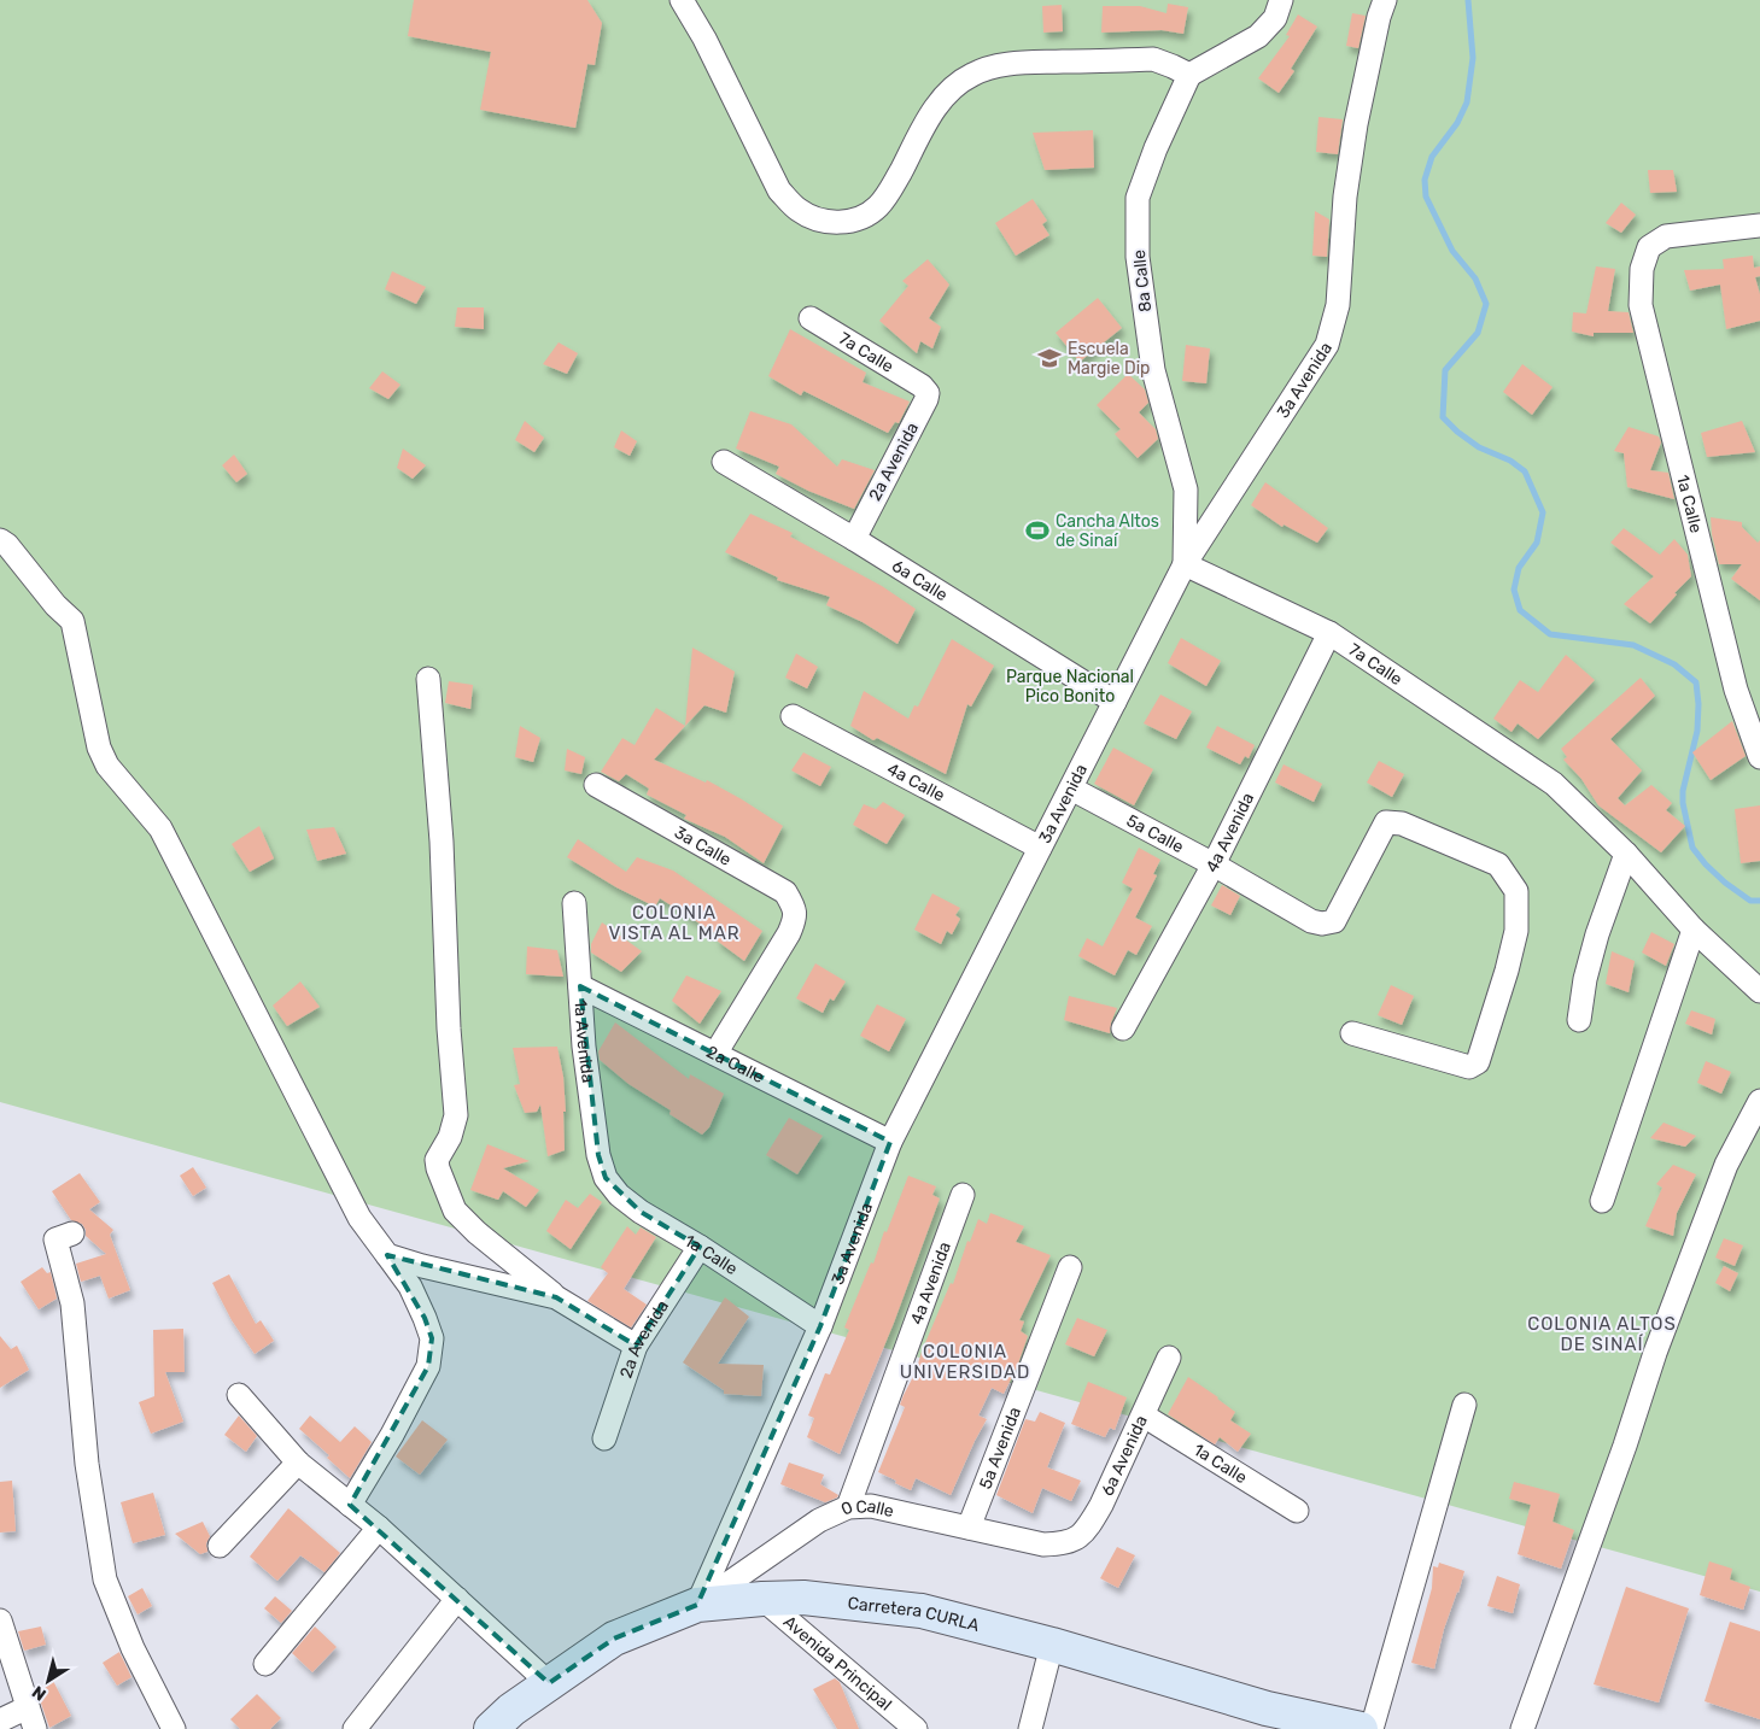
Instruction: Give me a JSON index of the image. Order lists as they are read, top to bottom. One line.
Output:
{"streets":{"main road":["Carretera CURLA"],"street":["8a Calle","7a Calle","3a Avenida","2a Avenida","1a Calle","6a Calle","4a Calle","4a Avenida","5a Calle","3a Calle","1a Avenida","2a Calle","5a Avenida","6a Avenida","0 Calle","Avenida Principal"]},"crossings":[["8a Calle","7a Calle"],["8a Calle","3a Avenida"],["7a Calle","3a Avenida"],["7a Calle","2a Avenida"],["7a Calle","4a Avenida"],["3a Avenida","1a Calle"],["3a Avenida","6a Calle"],["3a Avenida","4a Calle"],["3a Avenida","5a Calle"],["3a Avenida","2a Calle"],["3a Avenida","0 Calle"],["3a Avenida","Carretera CURLA"],["2a Avenida","1a Calle"],["2a Avenida","6a Calle"],["1a Calle","1a Avenida"],["1a Calle","6a Avenida"],["4a Avenida","5a Calle"],["4a Avenida","0 Calle"],["3a Calle","2a Calle"],["1a Avenida","2a Calle"],["5a Avenida","0 Calle"],["6a Avenida","0 Calle"],["0 Calle","Carretera CURLA"],["Carretera CURLA","Avenida Principal"]],"districts":["COLONIA VISTA AL MAR","COLONIA ALTOS DE SINAÍ","COLONIA UNIVERSIDAD"],"parks":["Parque Nacional Pico Bonito"],"places":{"school or university":["Escuela Margie Dip"],"sports":["Cancha Altos de Sinaí"]},"north":"bottom left"}
